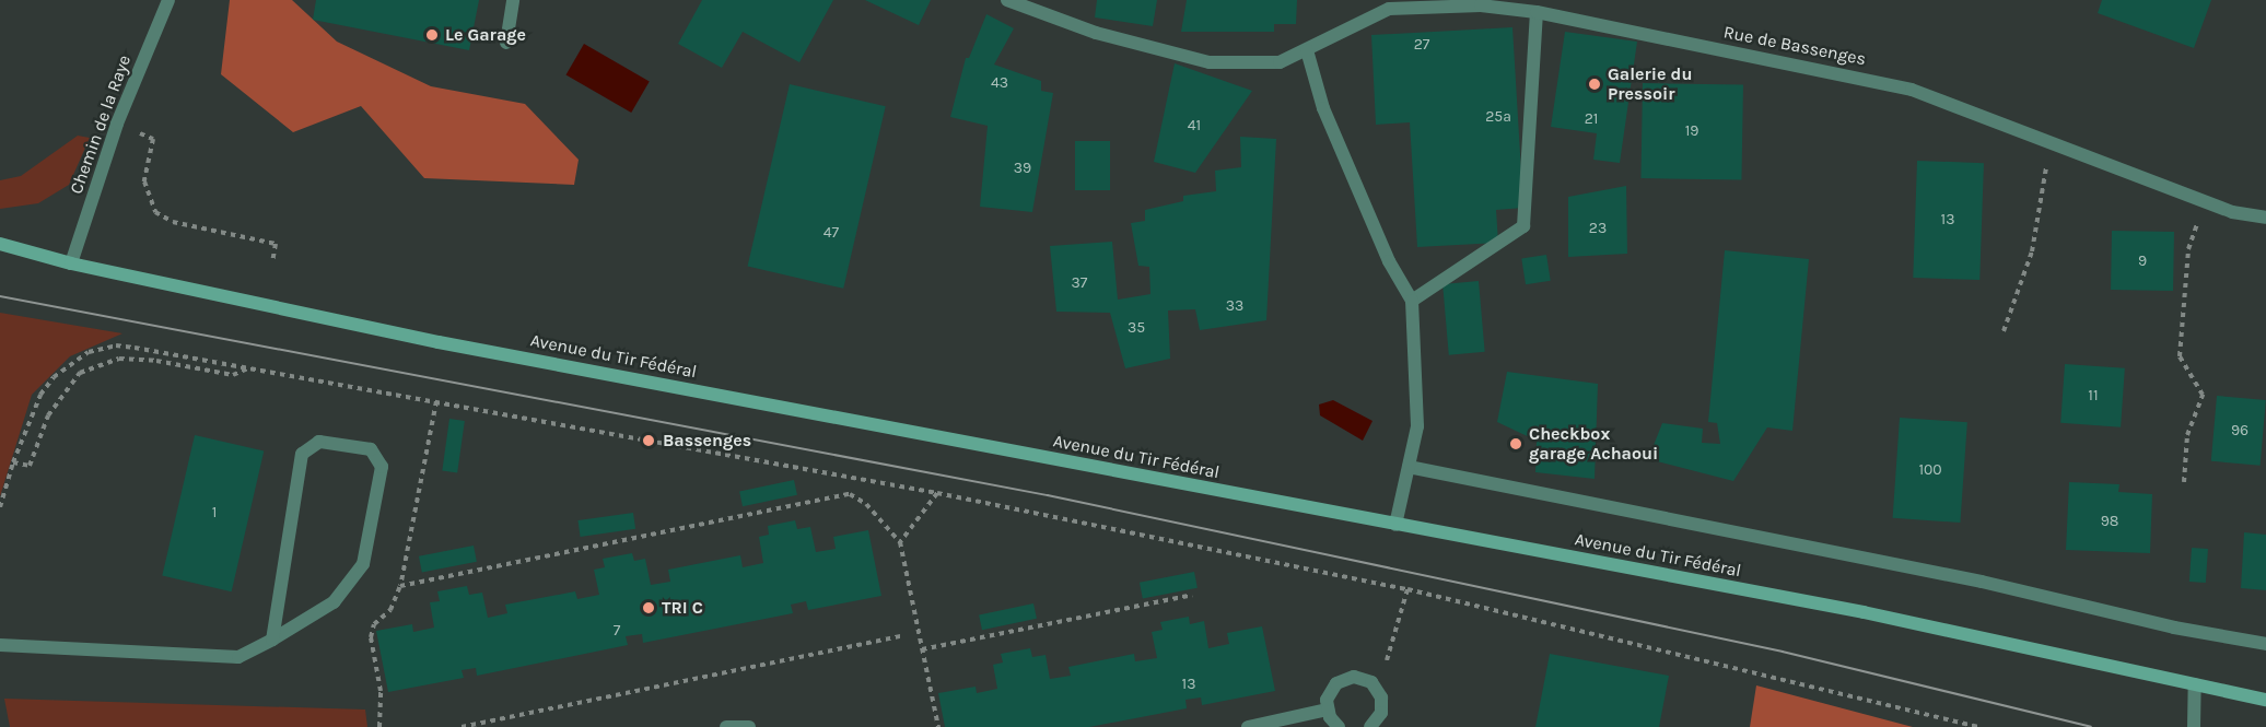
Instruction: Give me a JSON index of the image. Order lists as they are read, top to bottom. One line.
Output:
{"streets":{"main road":["Avenue du Tir Fédéral"],"street":["Rue de Bassenges","Chemin de la Raye"]},"crossings":[["Chemin de la Raye","Avenue du Tir Fédéral"]],"places":["Le Garage","Galerie du Pressoir","Bassenges","Checkbox garage Achaoui","TRI C"],"house_numbers":["27","43","25a","21","41","19","39","13","23","47","9","37","33","35","11","96","100","1","98","7","13"]}
